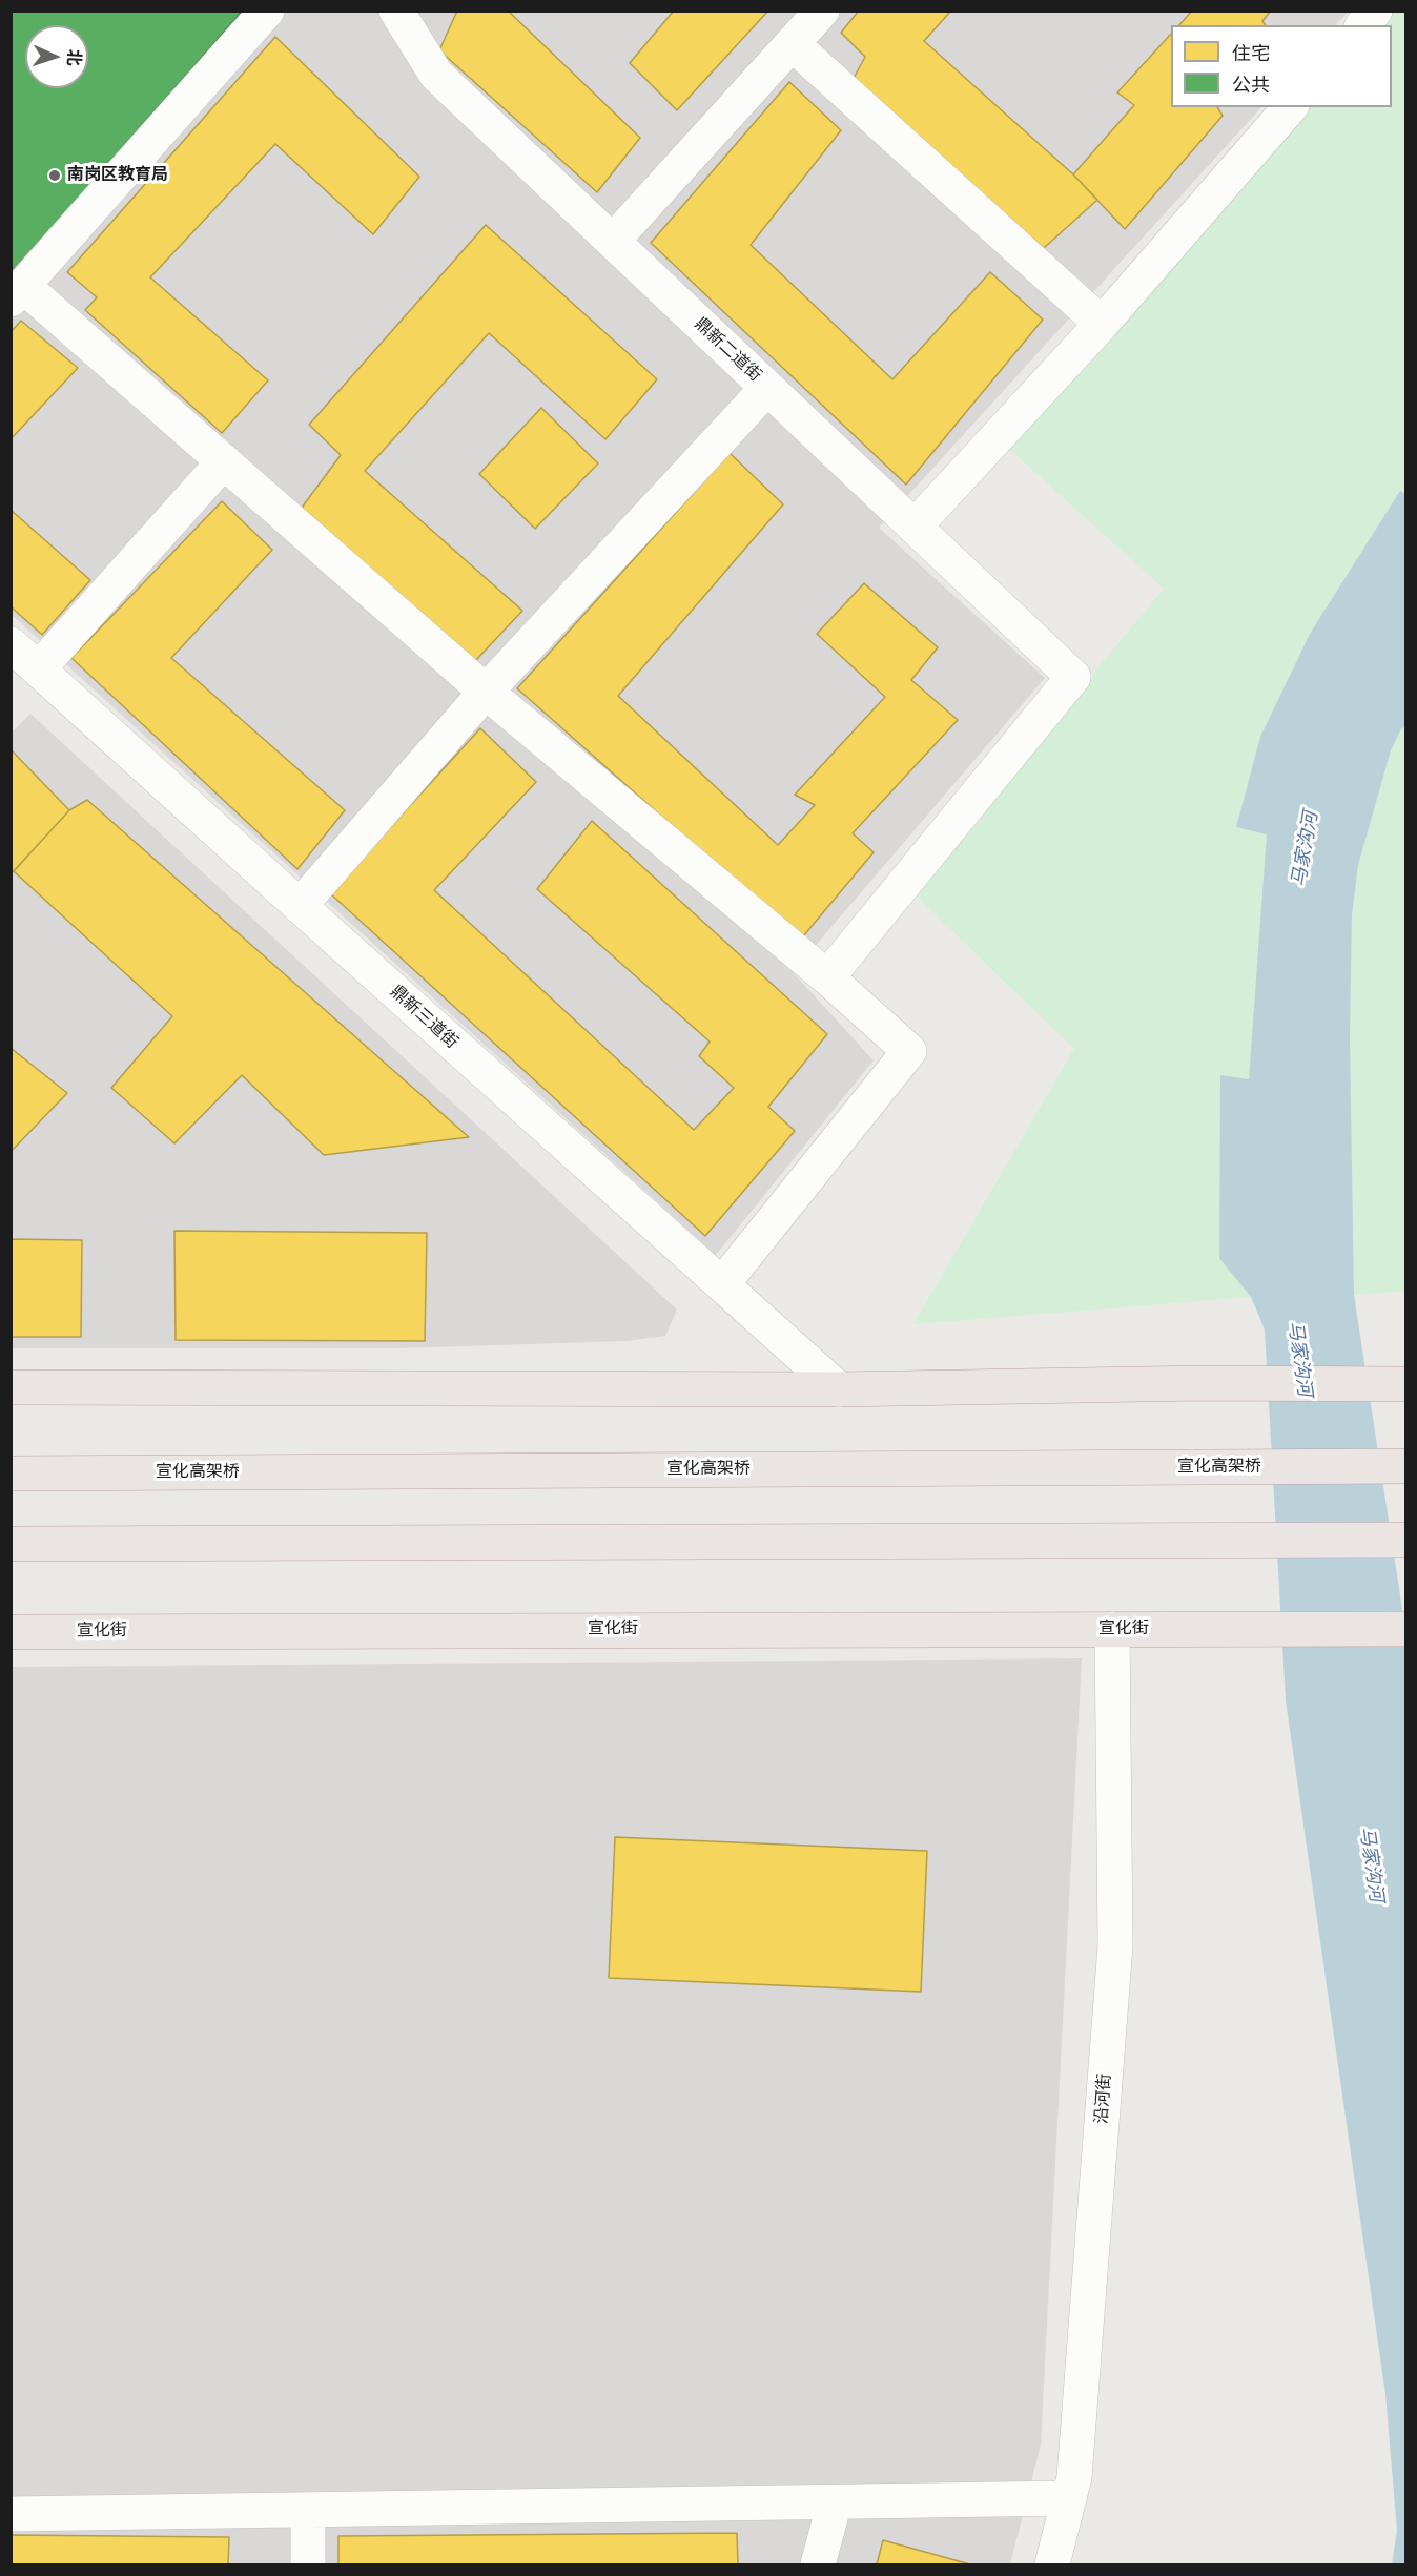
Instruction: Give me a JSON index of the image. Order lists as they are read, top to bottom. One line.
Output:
{"streets":{"highway":["宣化高架桥","宣化街"],"street":["鼎新二道街","鼎新三道街","沿河街"]},"crossings":[["宣化街","沿河街"]],"water":["马家沟河"],"places":["南岗区教育局"],"legend":["住宅","公共"],"north":"right"}
